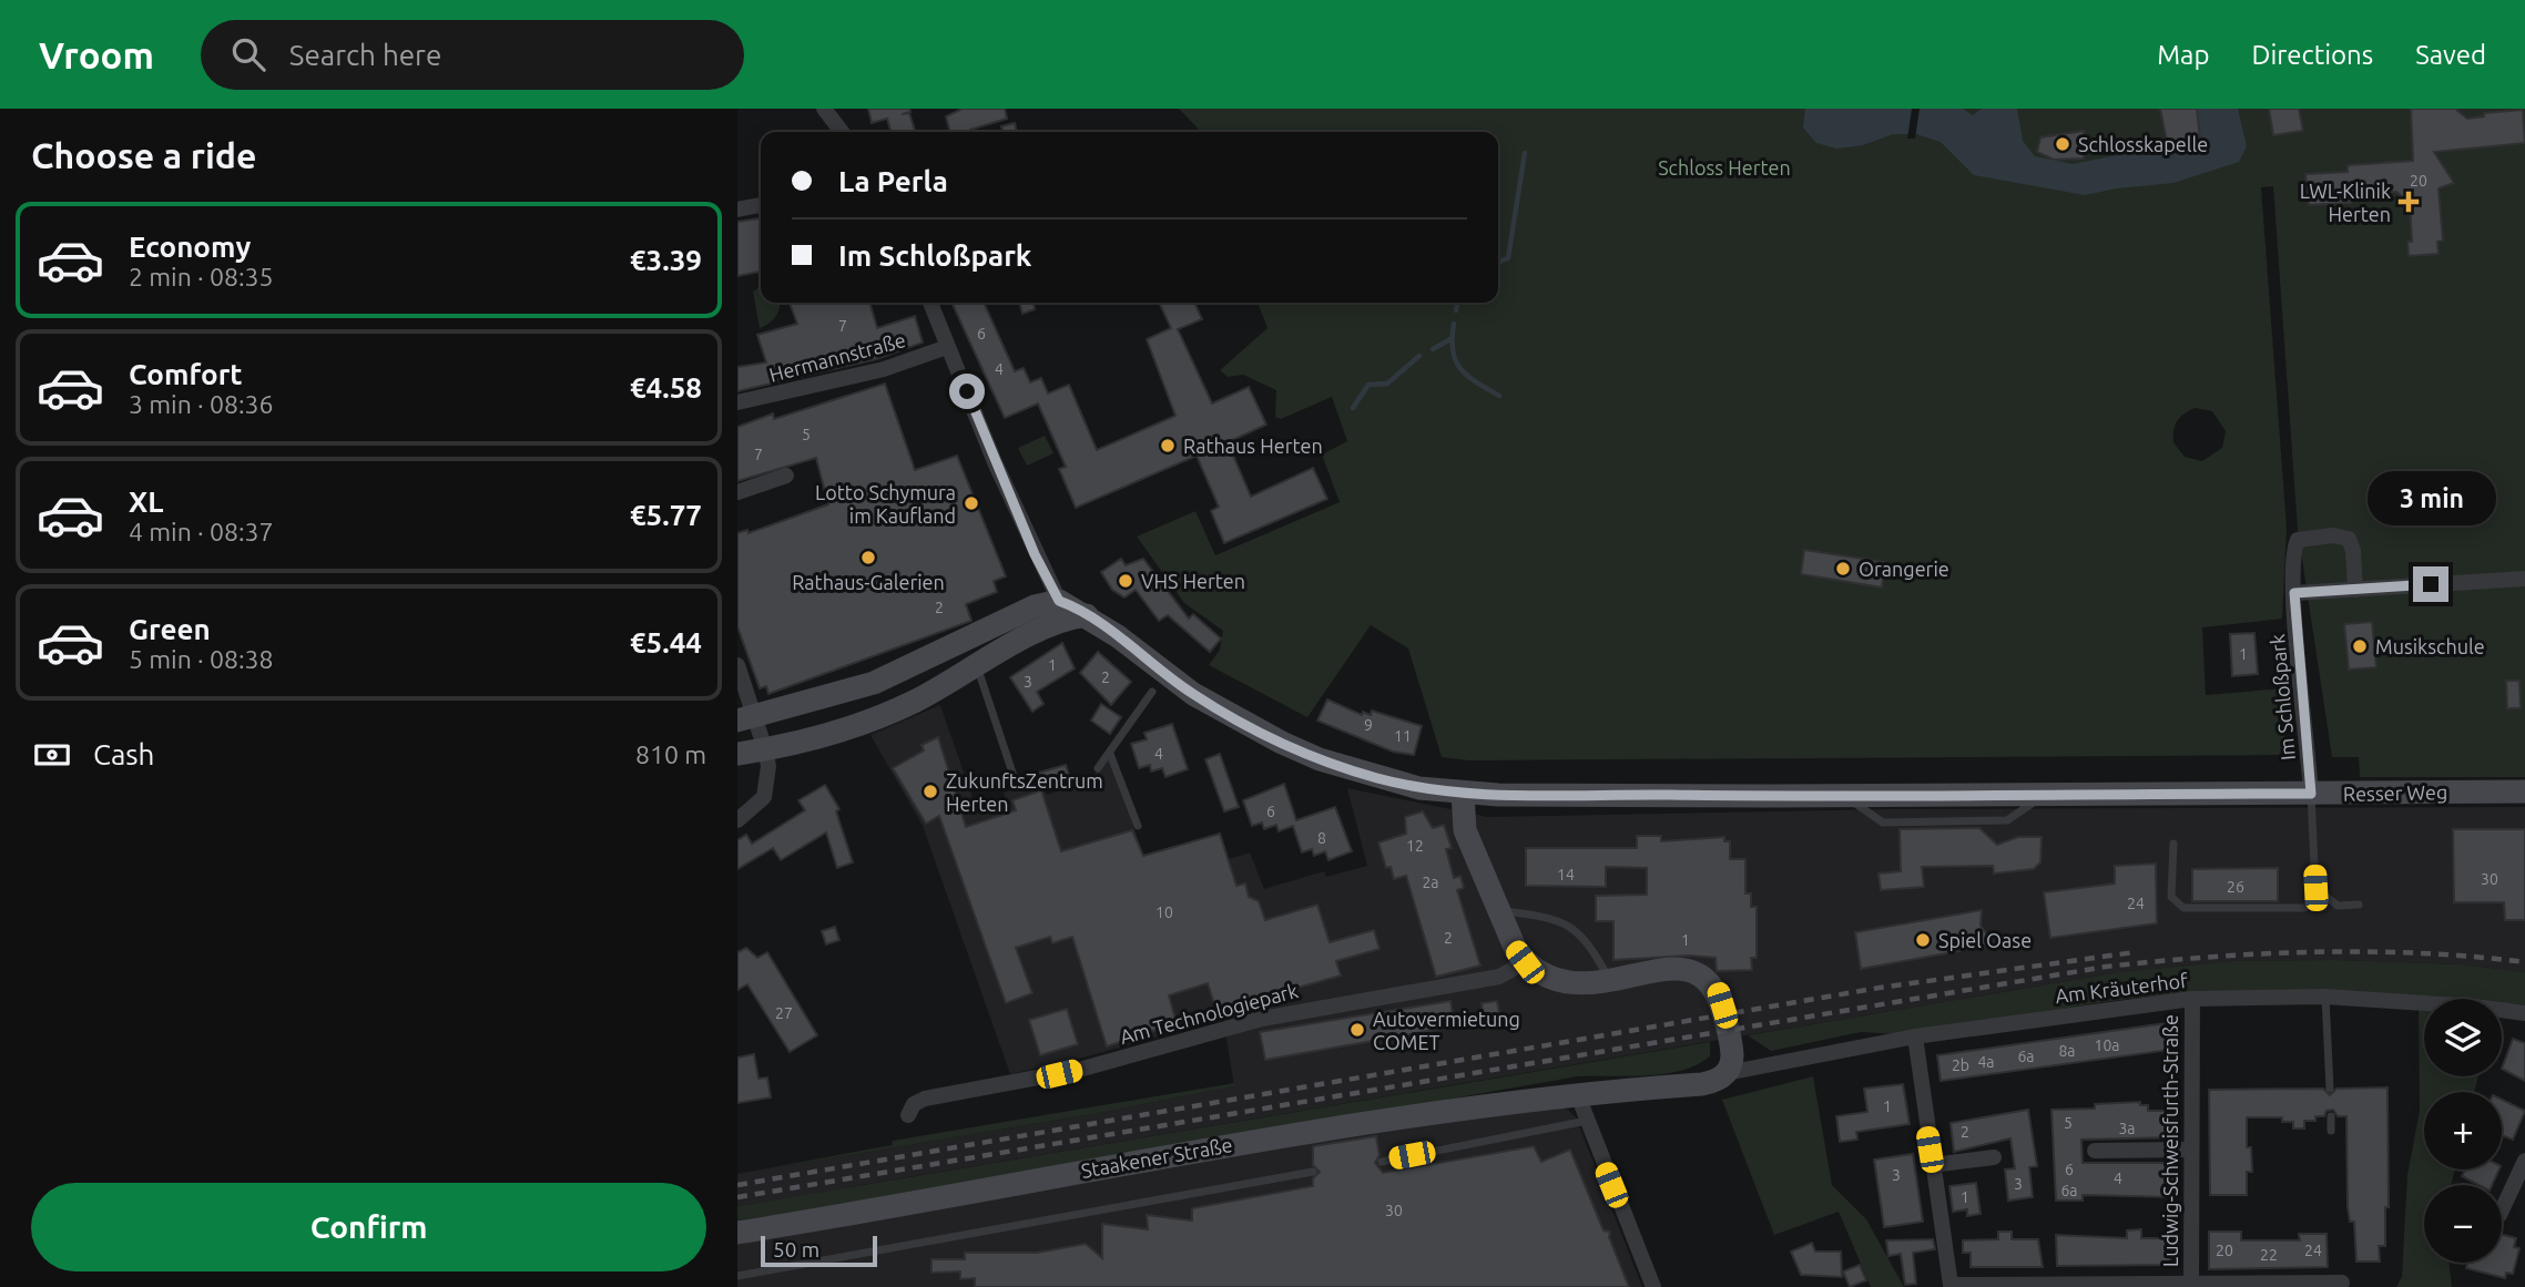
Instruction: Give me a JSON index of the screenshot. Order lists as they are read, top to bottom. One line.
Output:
{"streets":{"main road":["Resser Weg","Staakener Straße"],"street":["Hermannstraße","Im Schloßpark","Am Kräuterhof","Am Technologiepark","Ludwig-Schweisfurth-Straße"]},"crossings":[["Im Schloßpark","Resser Weg"],["Am Kräuterhof","Ludwig-Schweisfurth-Straße"],["Am Kräuterhof","Staakener Straße"]],"parks":["Schloss Herten"],"places":{"other":["Schlosskapelle","Rathaus Herten","Lotto Schymura im Kaufland","Rathaus-Galerien","Orangerie","VHS Herten","Musikschule","ZukunftsZentrum Herten","Spiel Oase","Autovermietung COMET"],"health":["LWL-Klinik Herten"]},"house_numbers":["20","7","6","4","5","7","2","1","1","2","3","9","11","4","6","8","12","14","30","2a","26","24","10","2","1","27","10a","8a","6a","4a","2b","1","5","3a","2","6","3","4","3","6a","1","30","20","24","22"],"scale_bar":"50 m","page":{"header":"Vroom","search":"Search here","nav":["Map","Directions","Saved"],"heading":"Choose a ride","banner":["La Perla","Im Schloßpark"],"list":[{"name":"Economy","note":"2 min · 08:35","value":"€3.39"},{"name":"Comfort","note":"3 min · 08:36","value":"€4.58"},{"name":"XL","note":"4 min · 08:37","value":"€5.77"},{"name":"Green","note":"5 min · 08:38","value":"€5.44"}],"bubble":"3 min","pay":["Cash","810 m"],"map_buttons":["+","−"],"buttons":"Confirm","scale":"50 m"}}
